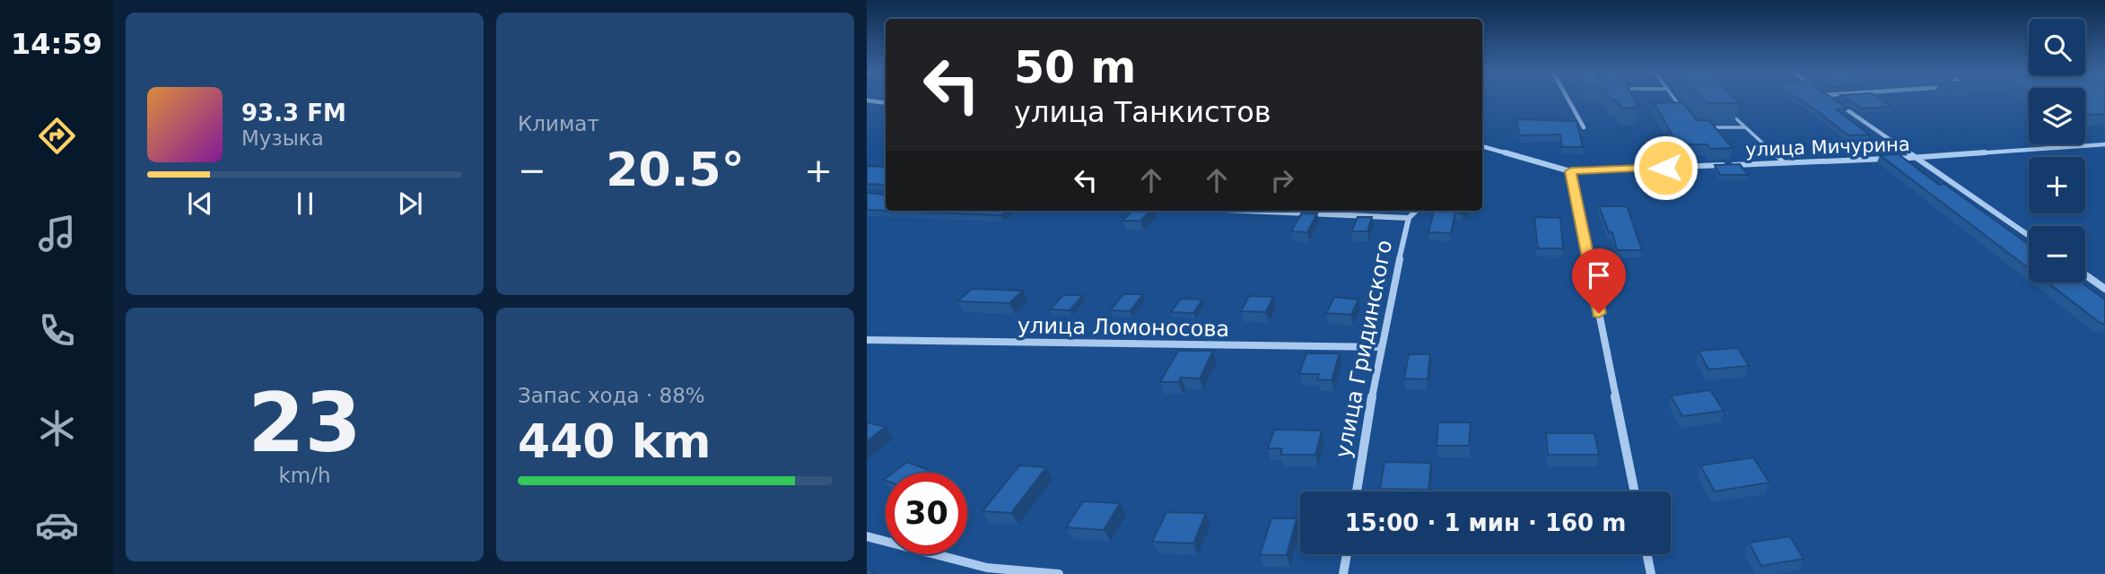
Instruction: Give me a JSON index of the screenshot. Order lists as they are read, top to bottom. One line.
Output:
{"streets":{"street":["улица Мичурина","улица Ломоносова","улица Гридинского"]},"crossings":[["улица Ломоносова","улица Гридинского"]],"page":{"tabs":"14:59","tile":["Климат",["23","km/h"],["Запас хода · 88%","440 km"]],"map_buttons":["+","−"],"turn":["50 m","улица Танкистов"],"song":["93.3 FM","Музыка"],"heat":["−","20.5°","+"],"limit":"30","trip":"15:00 · 1 мин · 160 m"}}
